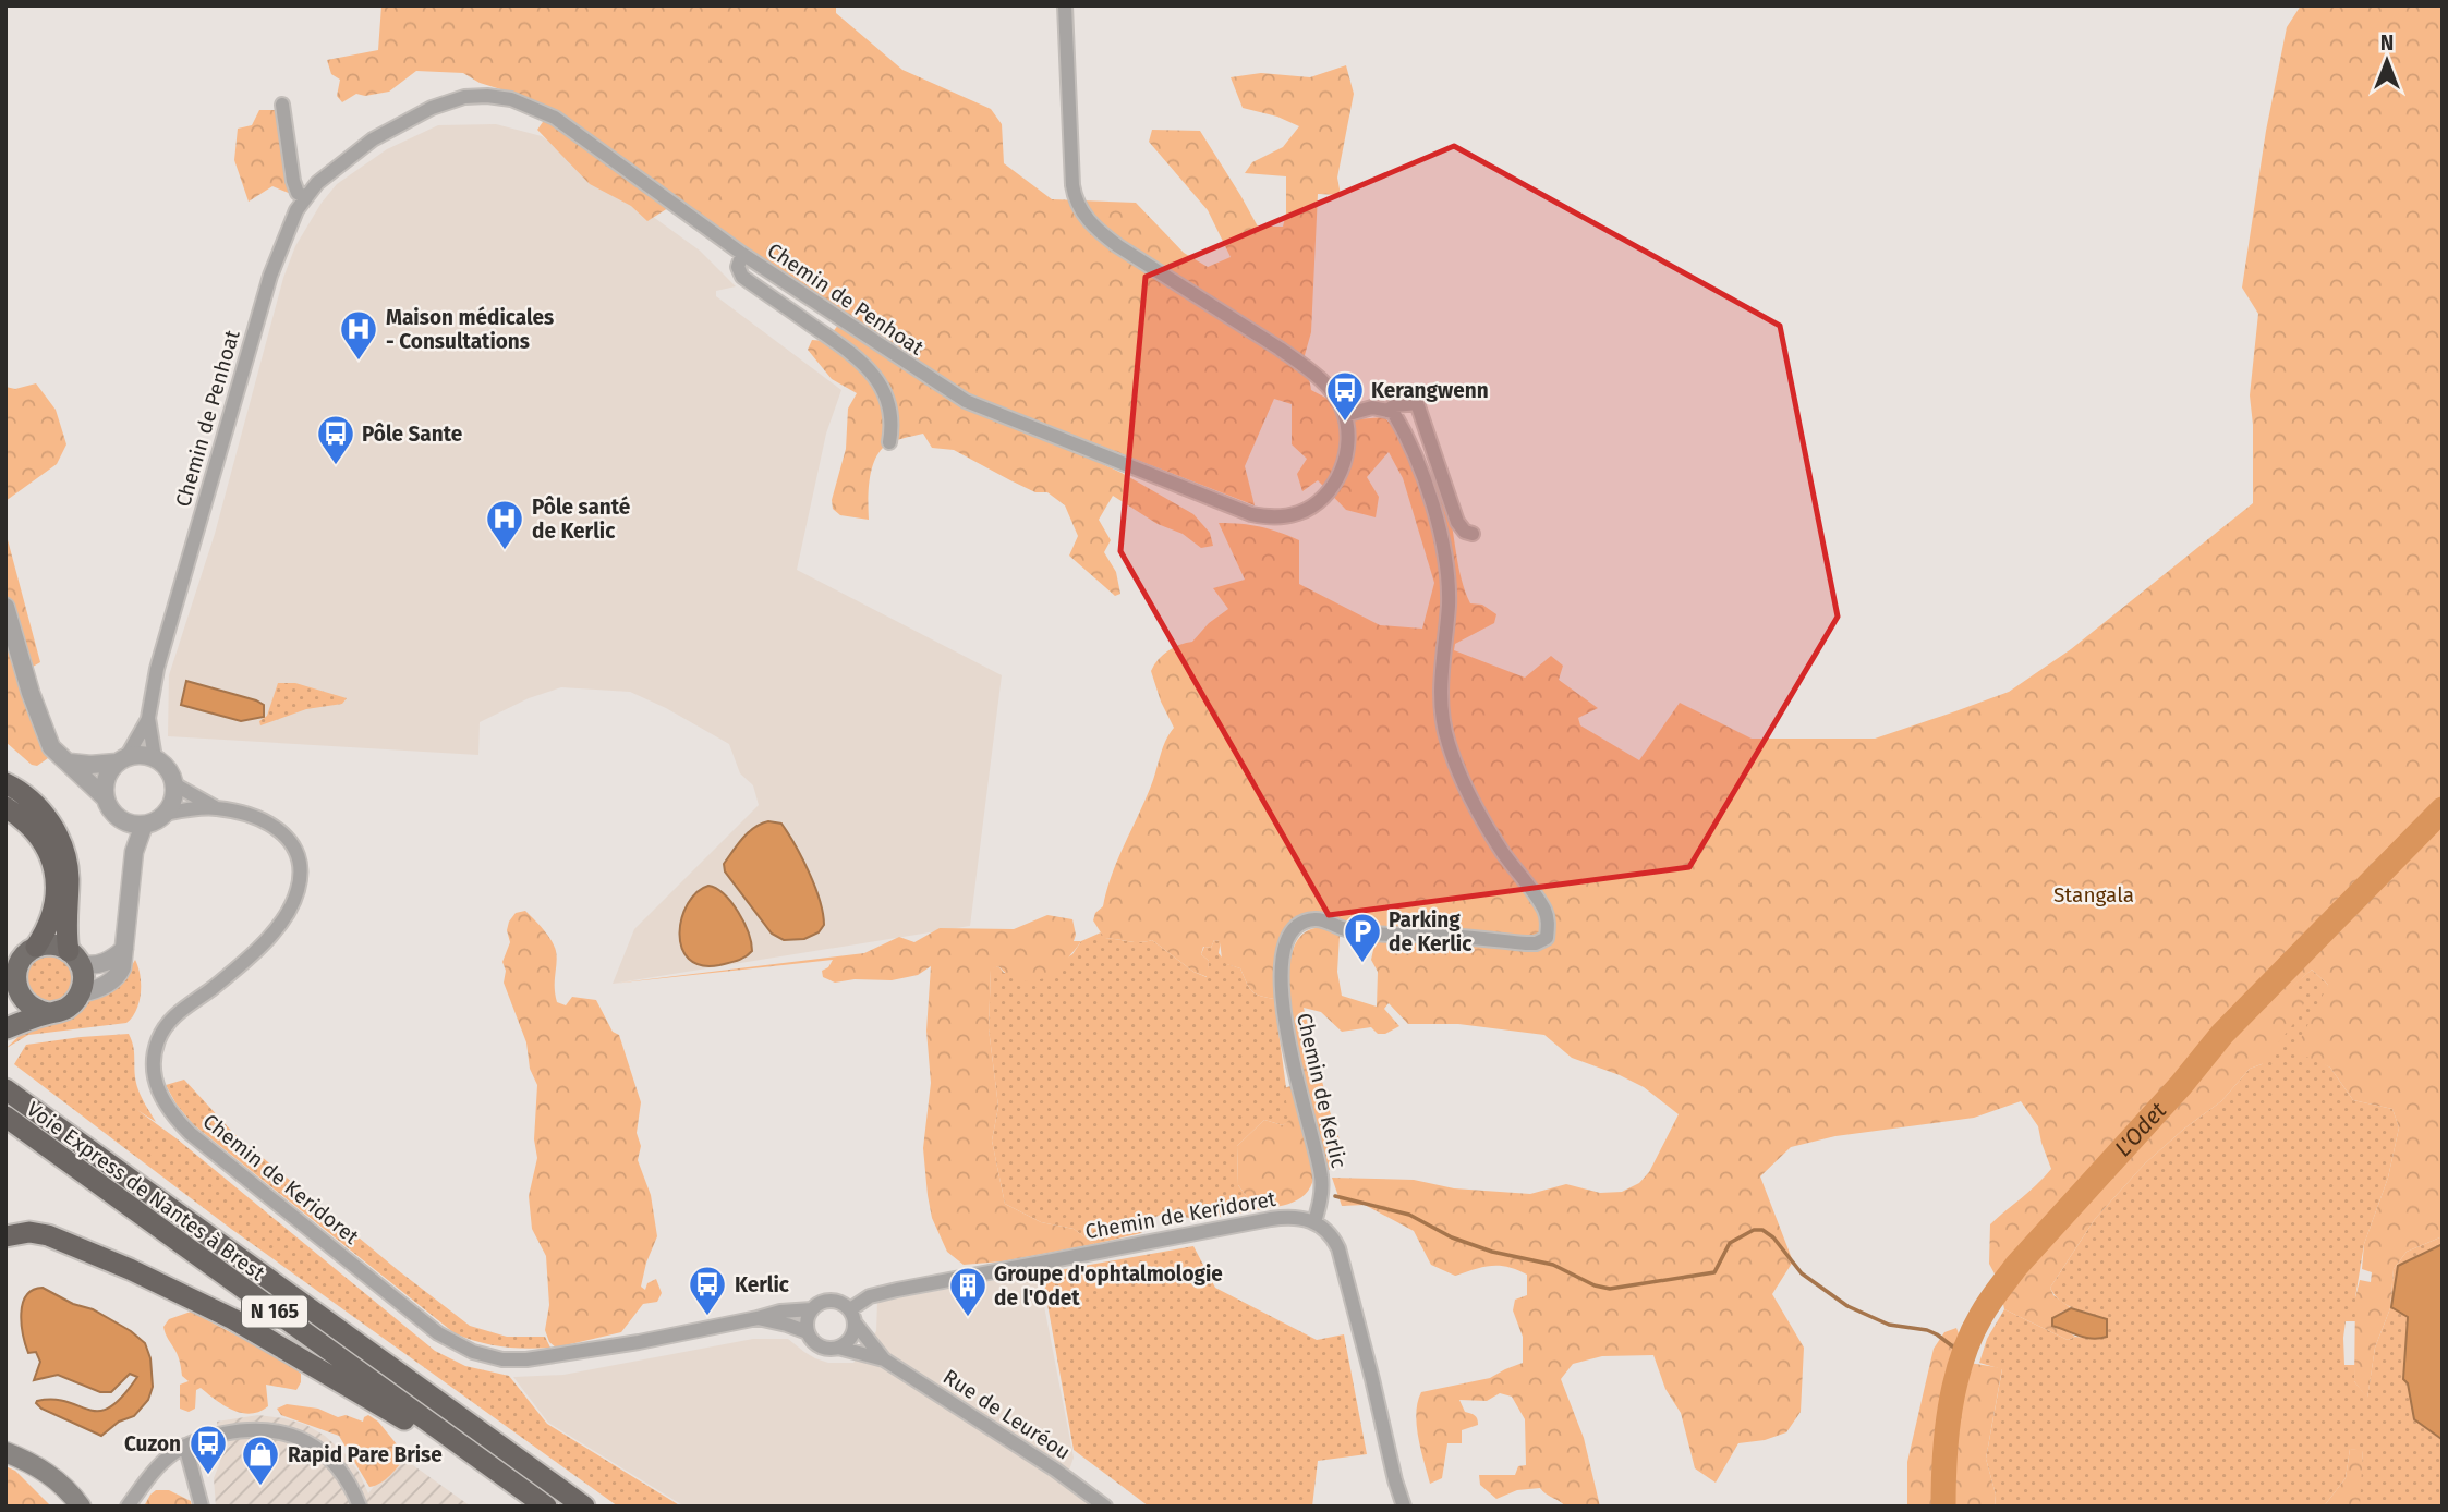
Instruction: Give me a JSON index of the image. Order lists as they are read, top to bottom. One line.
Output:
{"streets":{"highway":["Voie Express de Nantes à Brest","N 165"],"street":["Chemin de Penhoat","Chemin de Kerlic","Chemin de Keridoret","Rue de Leuréou"]},"crossings":[["Chemin de Penhoat","Chemin de Keridoret"],["Chemin de Kerlic","Chemin de Keridoret"],["Chemin de Keridoret","Rue de Leuréou"]],"water":["L'Odet"],"parks":["Stangala"],"places":{"hospital":["Maison médicales - Consultations","Pôle santé de Kerlic"],"bus stop":["Kerangwenn","Pôle Sante","Kerlic","Cuzon"],"parking":["Parking de Kerlic"],"building":["Groupe d'ophtalmologie de l'Odet"],"shop":["Rapid Pare Brise"]},"north":"top"}
